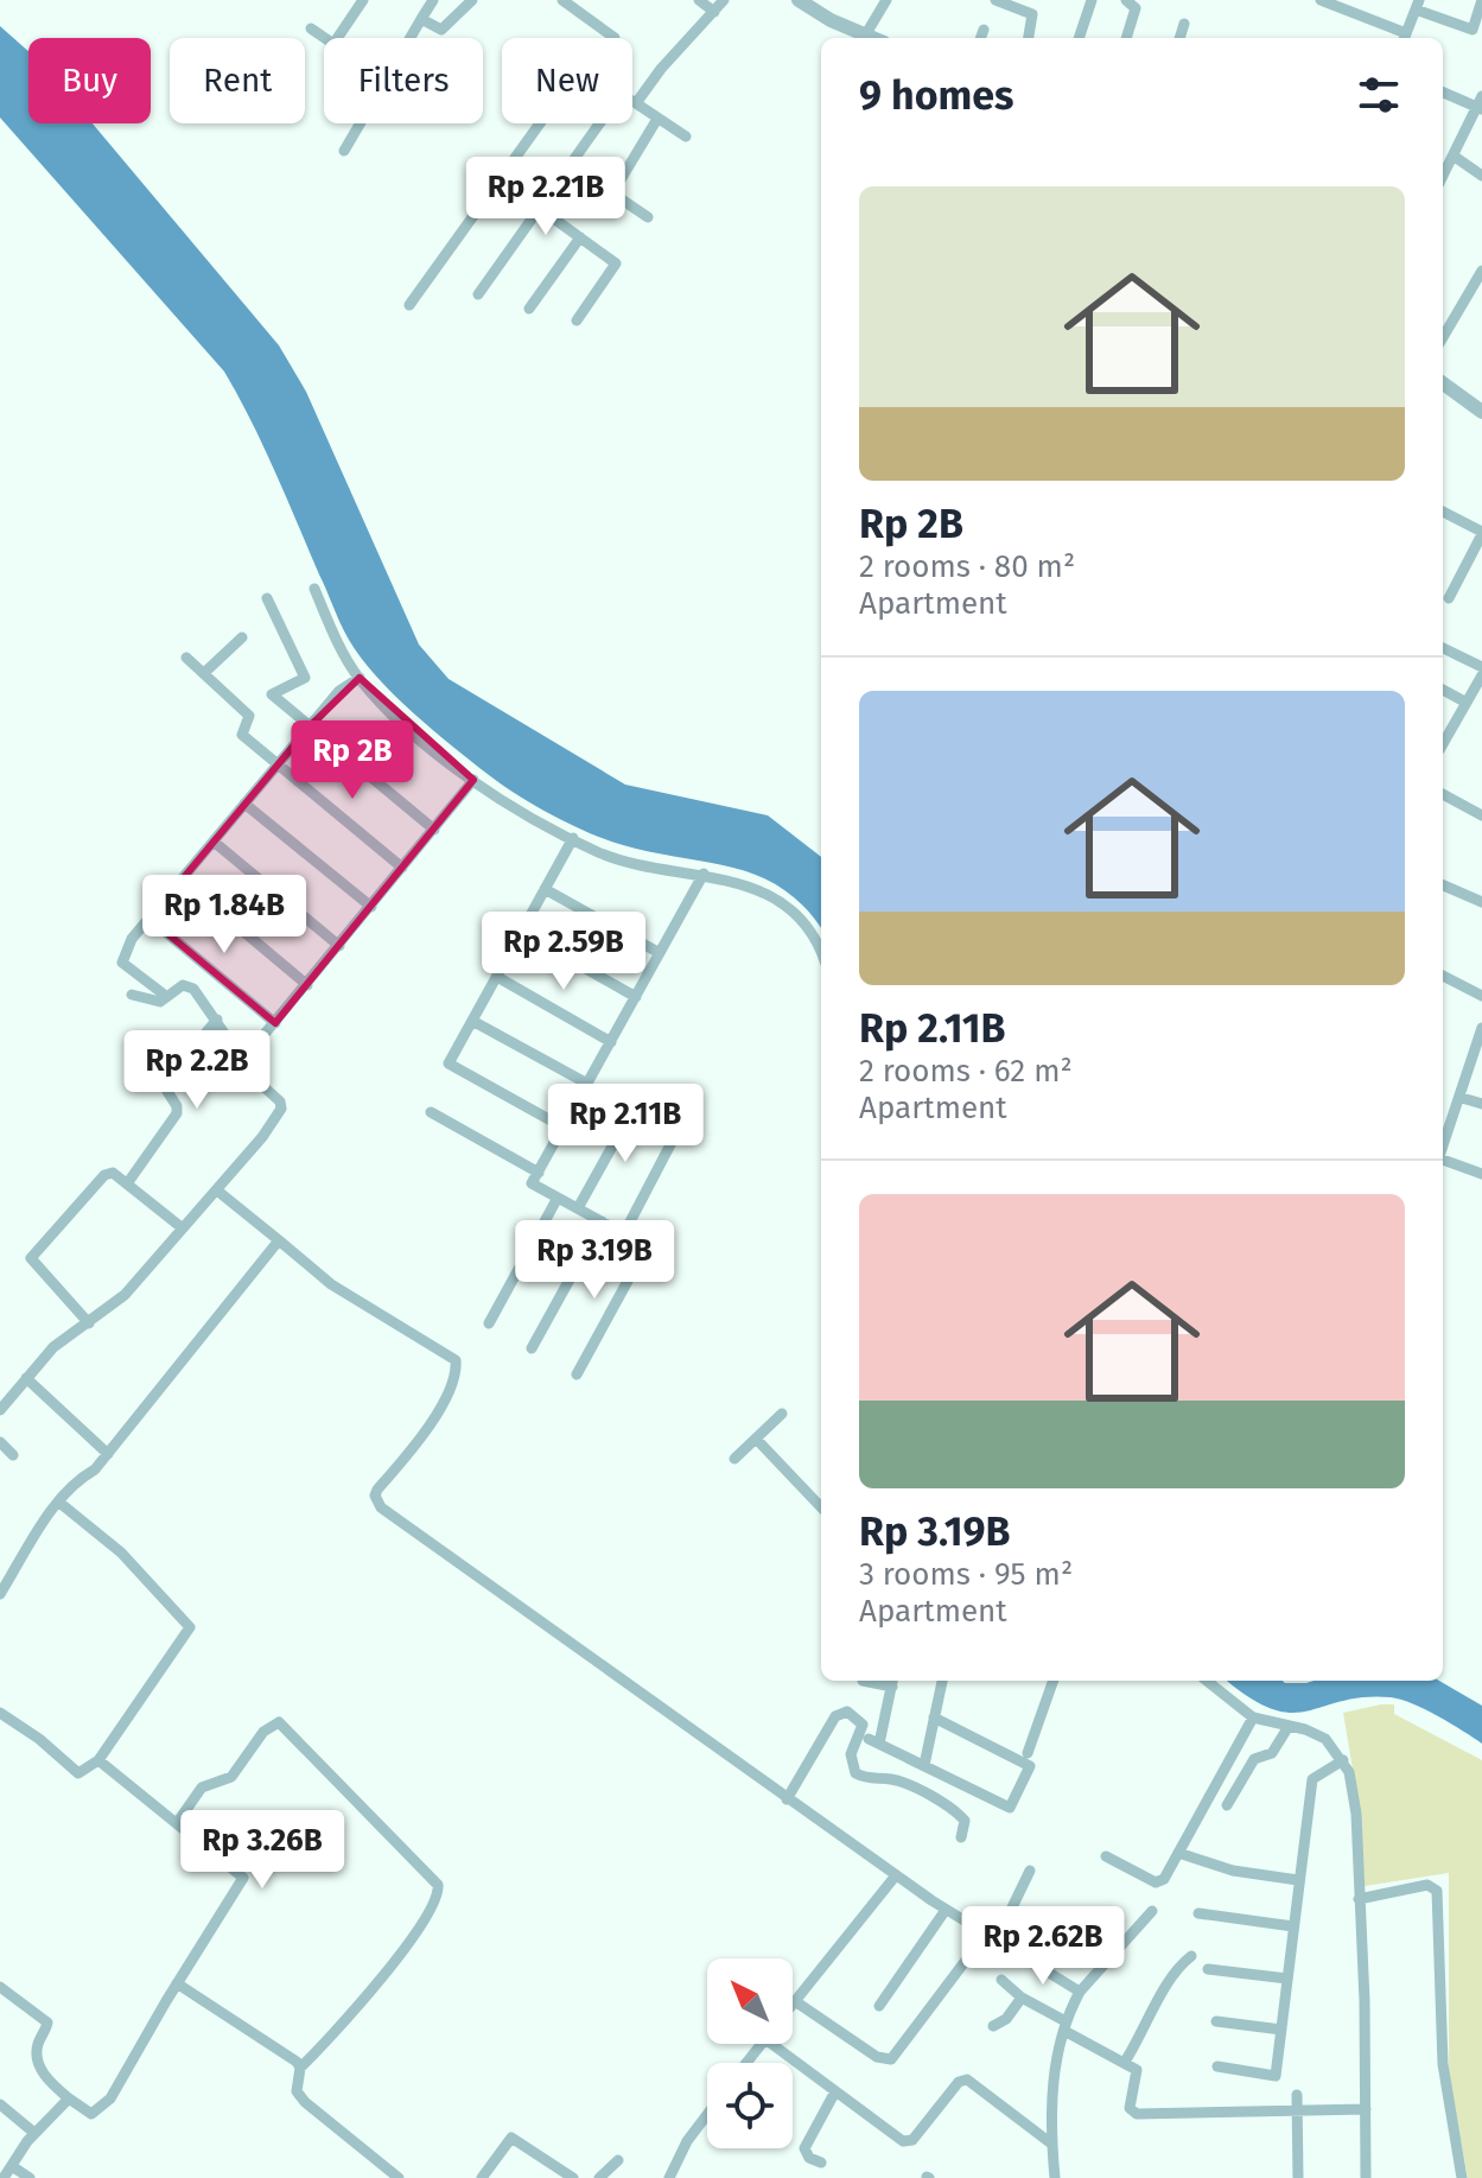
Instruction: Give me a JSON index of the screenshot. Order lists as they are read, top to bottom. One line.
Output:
{"north":"top left","page":{"chip":["Buy","Rent","Filters","New"],"heading":"9 homes","list":[{"name":"Rp 2B","note":"2 rooms · 80 m² · Apartment"},{"name":"Rp 2.11B","note":"2 rooms · 62 m² · Apartment"},{"name":"Rp 3.19B","note":"3 rooms · 95 m² · Apartment"}],"price":["Rp 2.21B","Rp 2B","Rp 1.84B","Rp 2.59B","Rp 2.2B","Rp 2.11B","Rp 3.19B","Rp 3.26B","Rp 2.62B"]}}
